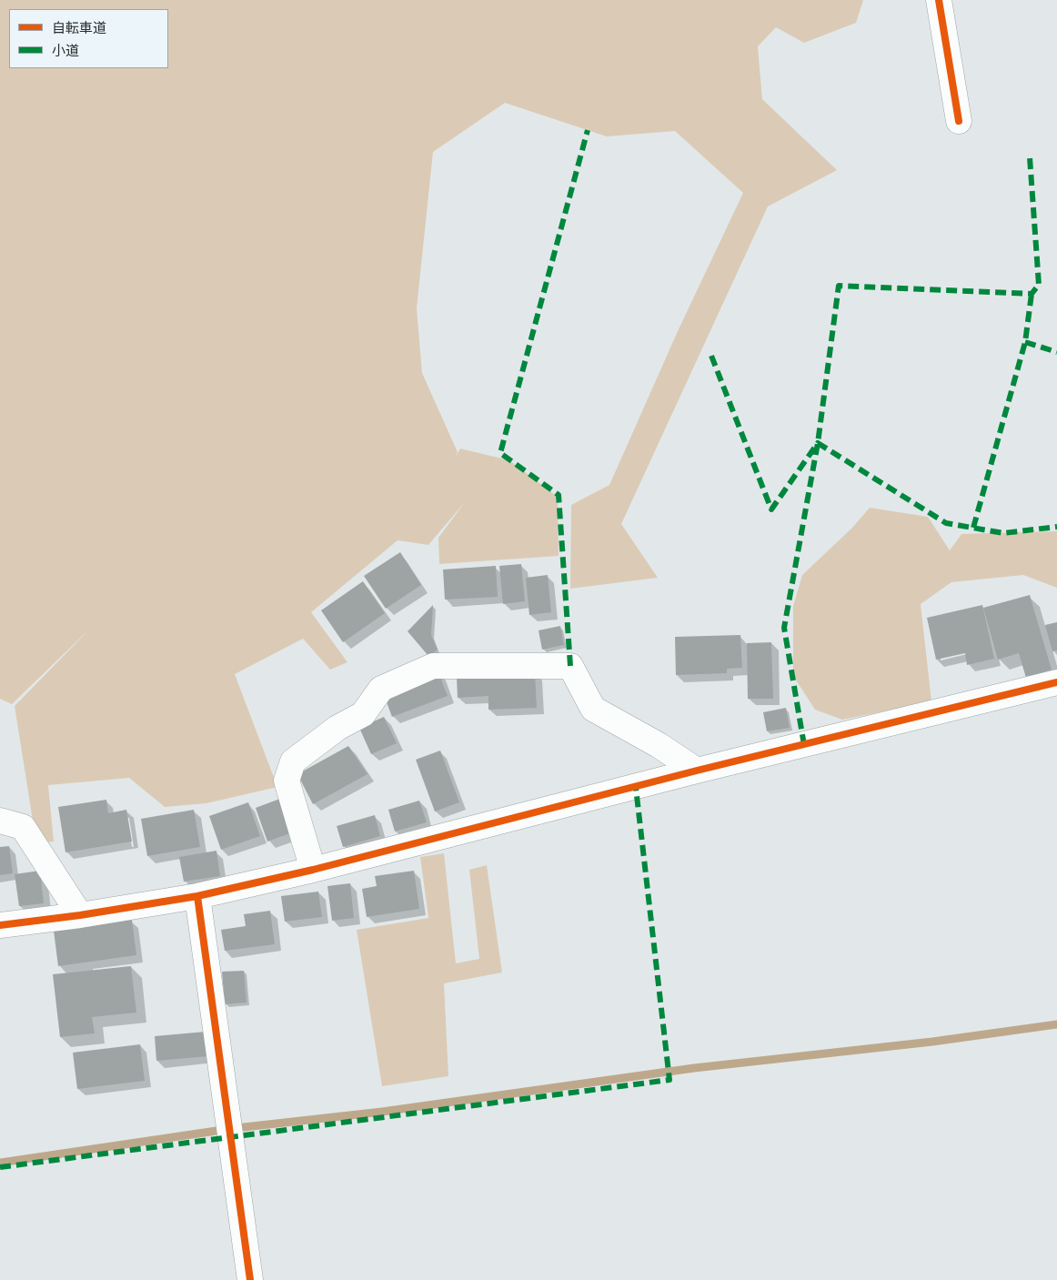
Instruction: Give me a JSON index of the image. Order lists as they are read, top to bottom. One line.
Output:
{"legend":["自転車道","小道"]}
